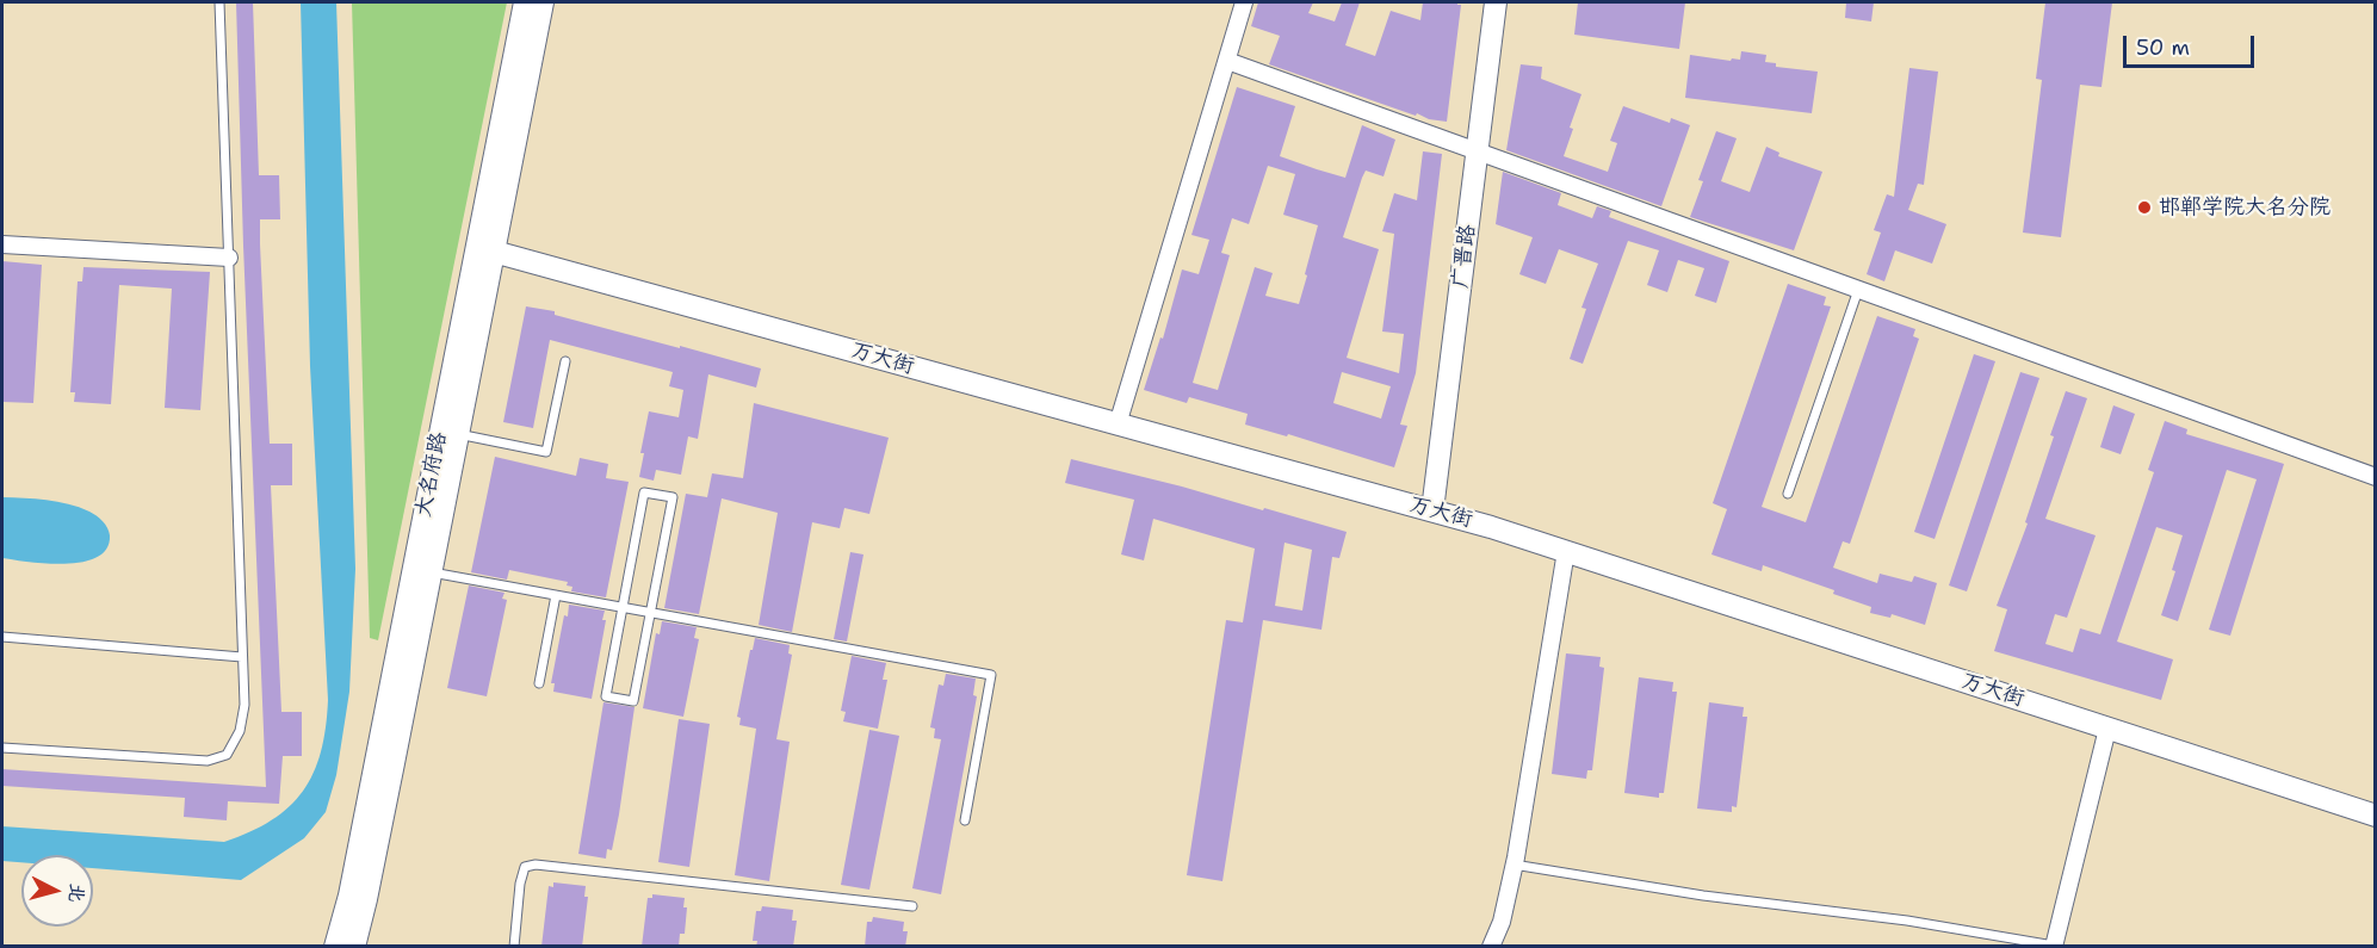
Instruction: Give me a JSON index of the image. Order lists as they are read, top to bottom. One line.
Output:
{"streets":{"street":["广晋路","万大街","大名府路"]},"crossings":[["广晋路","万大街"],["万大街","大名府路"]],"places":["邯郸学院大名分院"],"scale_bar":"50 m","north":"right"}
